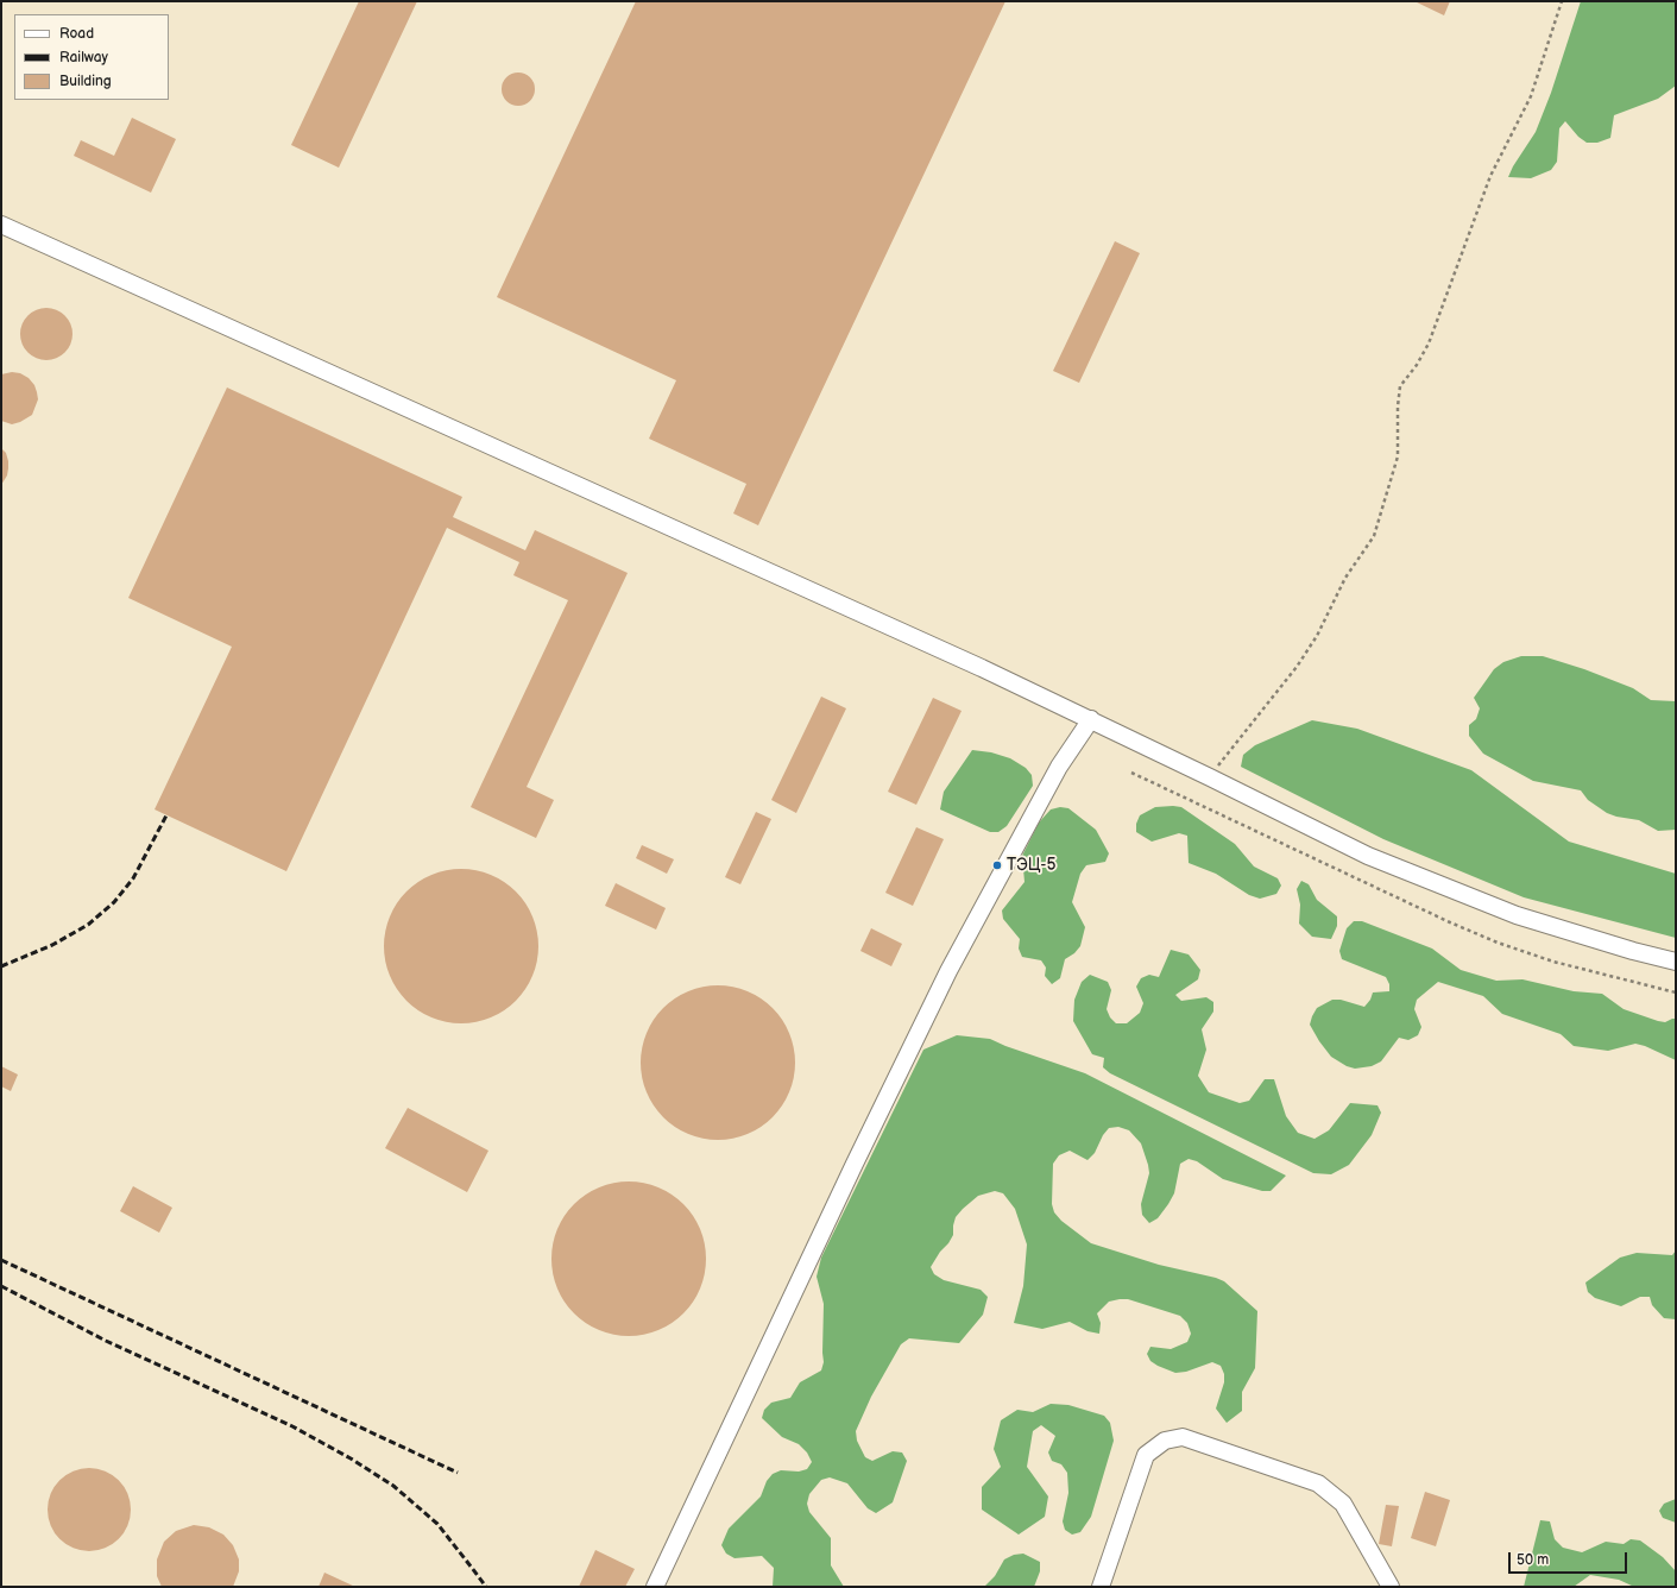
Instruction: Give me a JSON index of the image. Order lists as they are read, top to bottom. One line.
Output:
{"places":["ТЭЦ-5"],"legend":["Road","Railway","Building"],"scale_bar":"50 m"}
